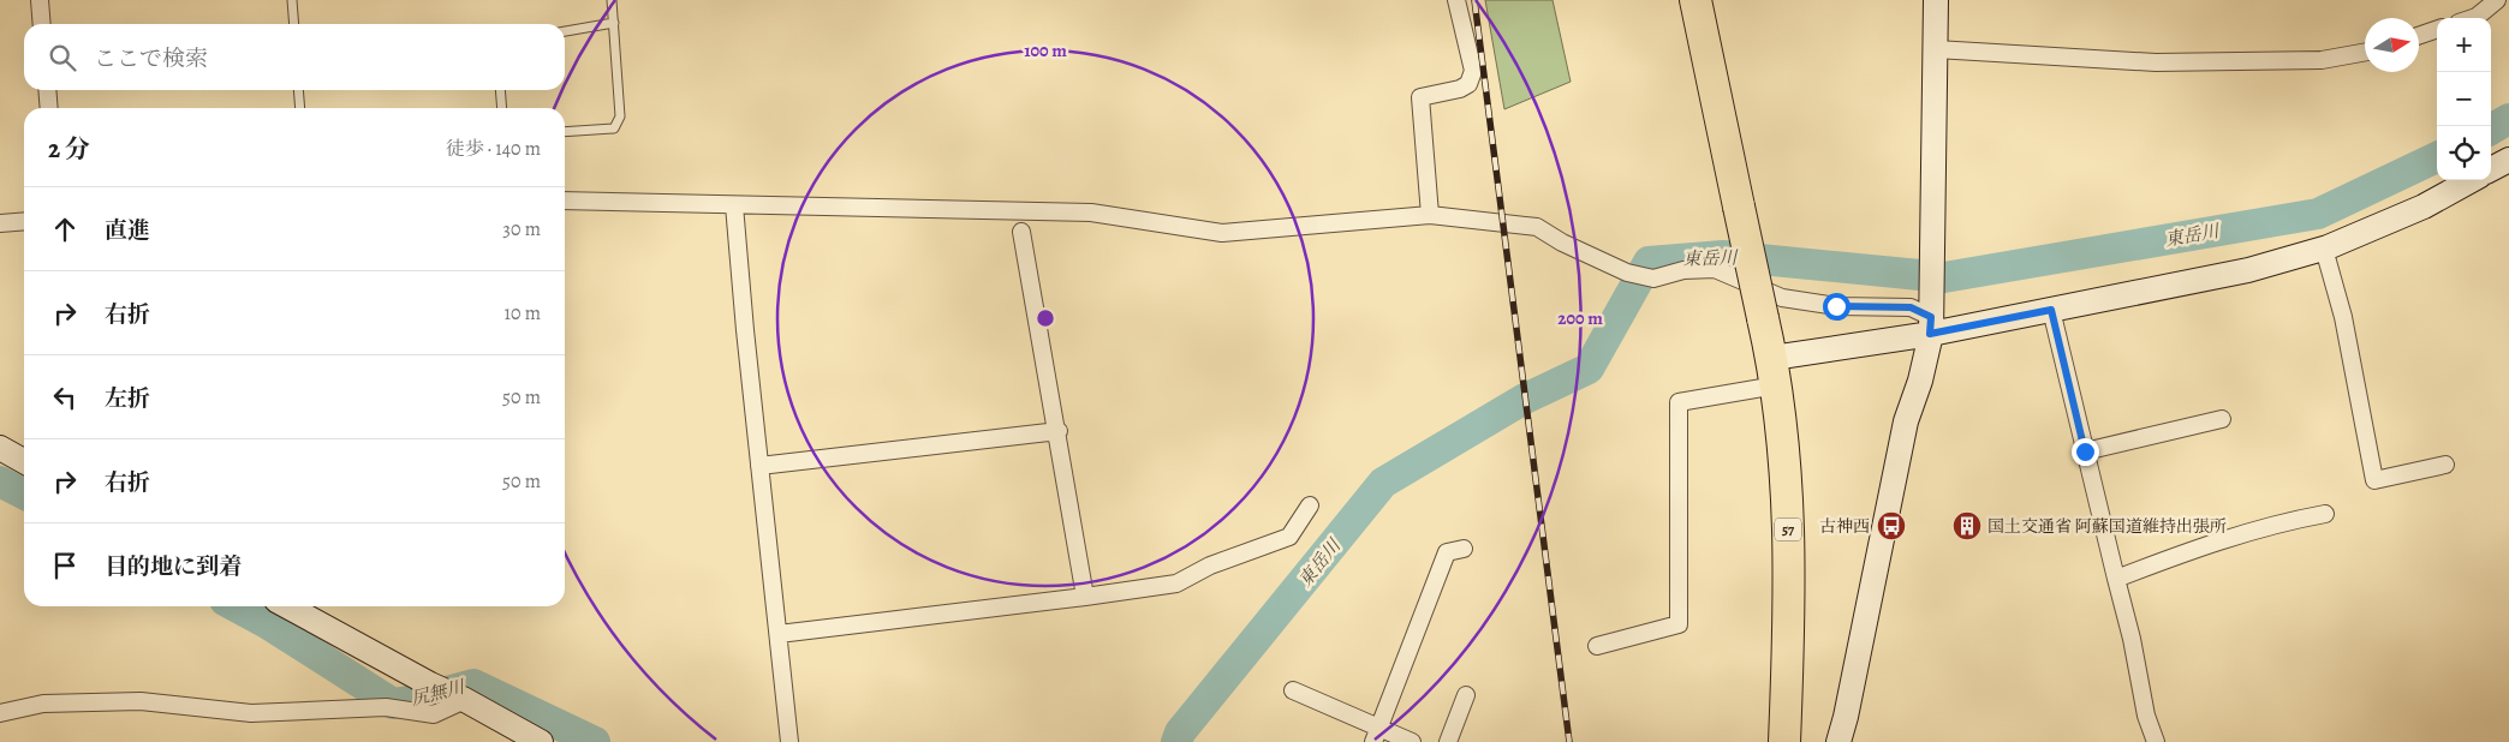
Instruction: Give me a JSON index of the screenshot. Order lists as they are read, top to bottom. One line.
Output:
{"streets":{"highway":["57"]},"water":["東岳川","尻無川"],"places":{"bus stop":["古神西"],"building":["国土交通省 阿蘇国道維持出張所"]},"north":"right","page":{"map_buttons":["+","−"],"search":"ここで検索","heading":["2 分","徒歩 · 140 m"],"list":[["直進","30 m"],["右折","10 m"],["左折","50 m"],["右折","50 m"],"目的地に到着"]},"rings":["100 m","200 m"]}
